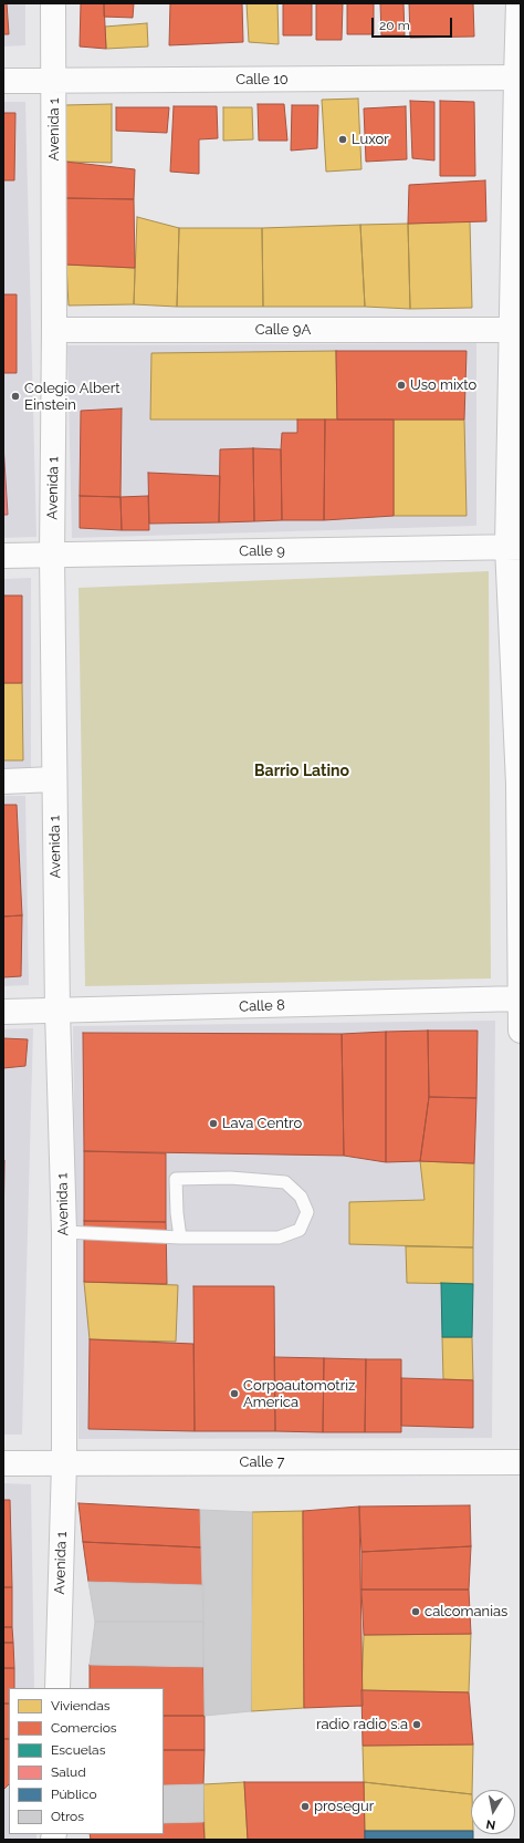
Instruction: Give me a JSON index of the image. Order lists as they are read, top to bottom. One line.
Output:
{"streets":{"street":["Calle 10","Avenida 1","Calle 9A","Calle 9","Calle 8","Calle 7"]},"crossings":[["Calle 10","Avenida 1"],["Avenida 1","Calle 9A"],["Avenida 1","Calle 9"],["Avenida 1","Calle 8"],["Avenida 1","Calle 7"]],"districts":["Barrio Latino"],"places":["Luxor","Uso mixto","Colegio Albert Einstein","Lava Centro","Corpoautomotriz America","calcomanias","radio radio s.a","prosegur"],"legend":["Viviendas","Comercios","Escuelas","Salud","Público","Otros"],"scale_bar":"20 m","north":"bottom"}
